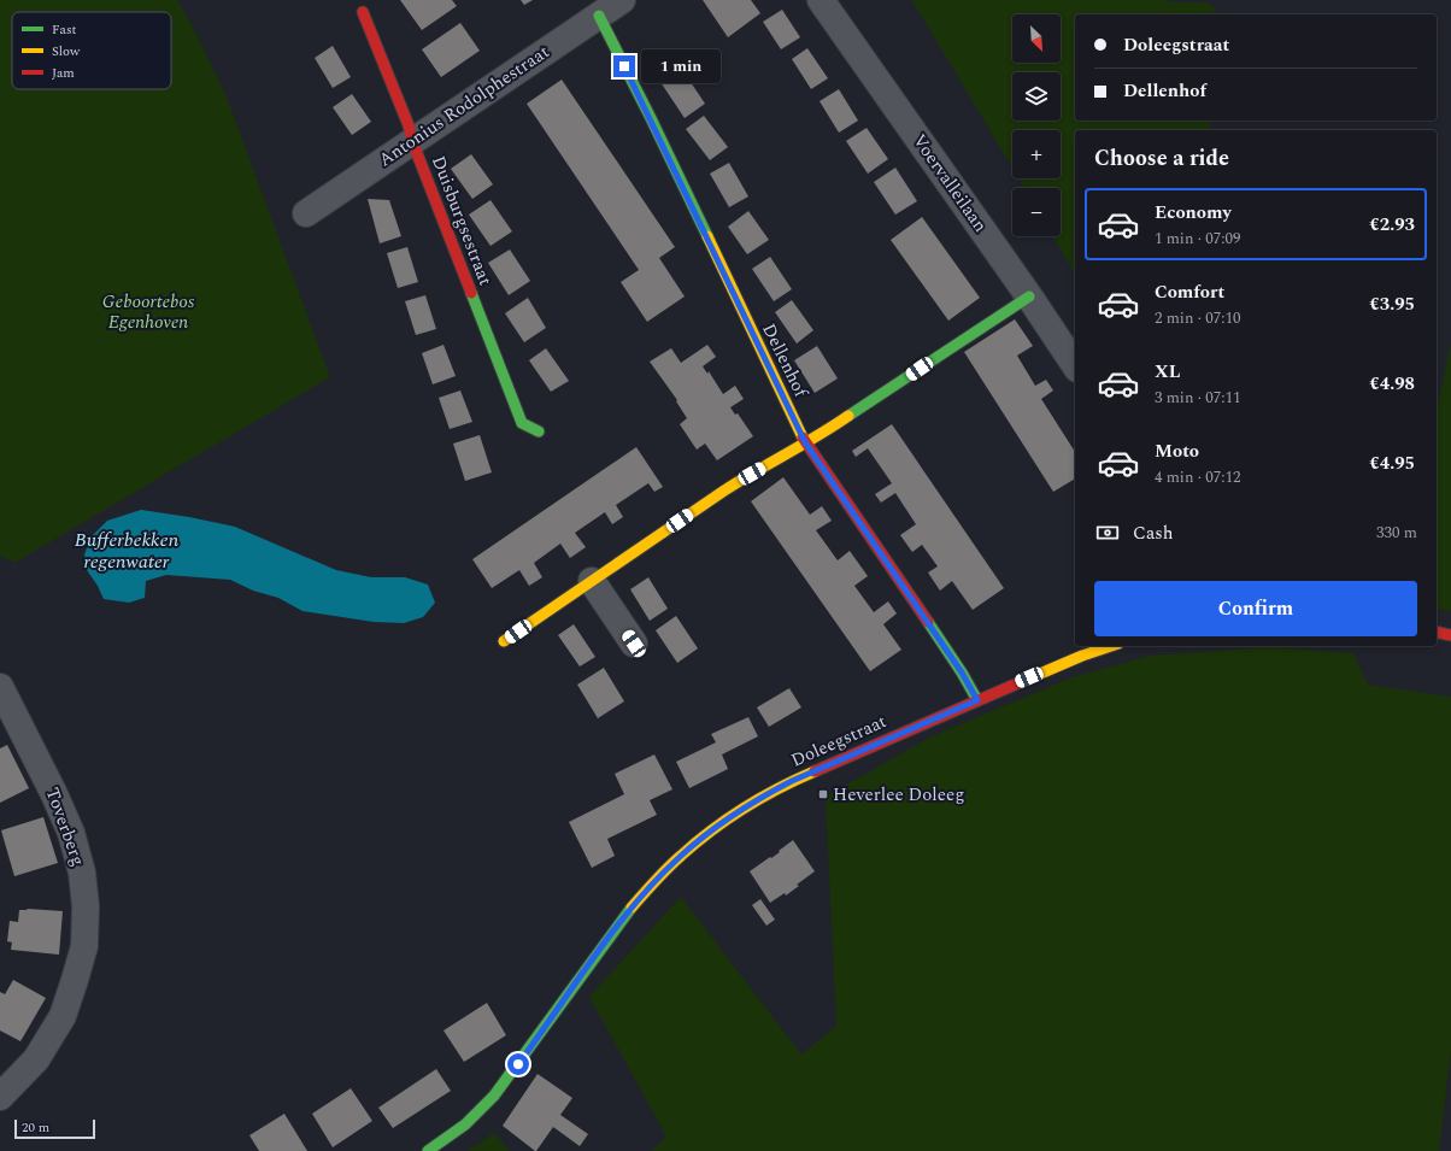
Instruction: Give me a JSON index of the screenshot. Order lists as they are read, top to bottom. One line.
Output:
{"streets":{"street":["Antonius Rodolphestraat","Voervalleilaan","Duisburgsestraat","Dellenhof","Doleegstraat","Toverberg"]},"crossings":[["Antonius Rodolphestraat","Duisburgsestraat"],["Antonius Rodolphestraat","Dellenhof"],["Dellenhof","Doleegstraat"]],"water":["Bufferbekken regenwater"],"parks":["Geboortebos Egenhoven"],"places":{"transit":["Heverlee Doleeg"]},"legend":["Fast","Slow","Jam"],"scale_bar":"20 m","north":"bottom right","page":{"map_buttons":["+","−"],"banner":["Doleegstraat","Dellenhof"],"bubble":"1 min","heading":"Choose a ride","list":[{"name":"Economy","note":"1 min · 07:09","value":"€2.93"},{"name":"Comfort","note":"2 min · 07:10","value":"€3.95"},{"name":"XL","note":"3 min · 07:11","value":"€4.98"},{"name":"Moto","note":"4 min · 07:12","value":"€4.95"}],"pay":["Cash","330 m"],"buttons":"Confirm","scale":"20 m"}}
